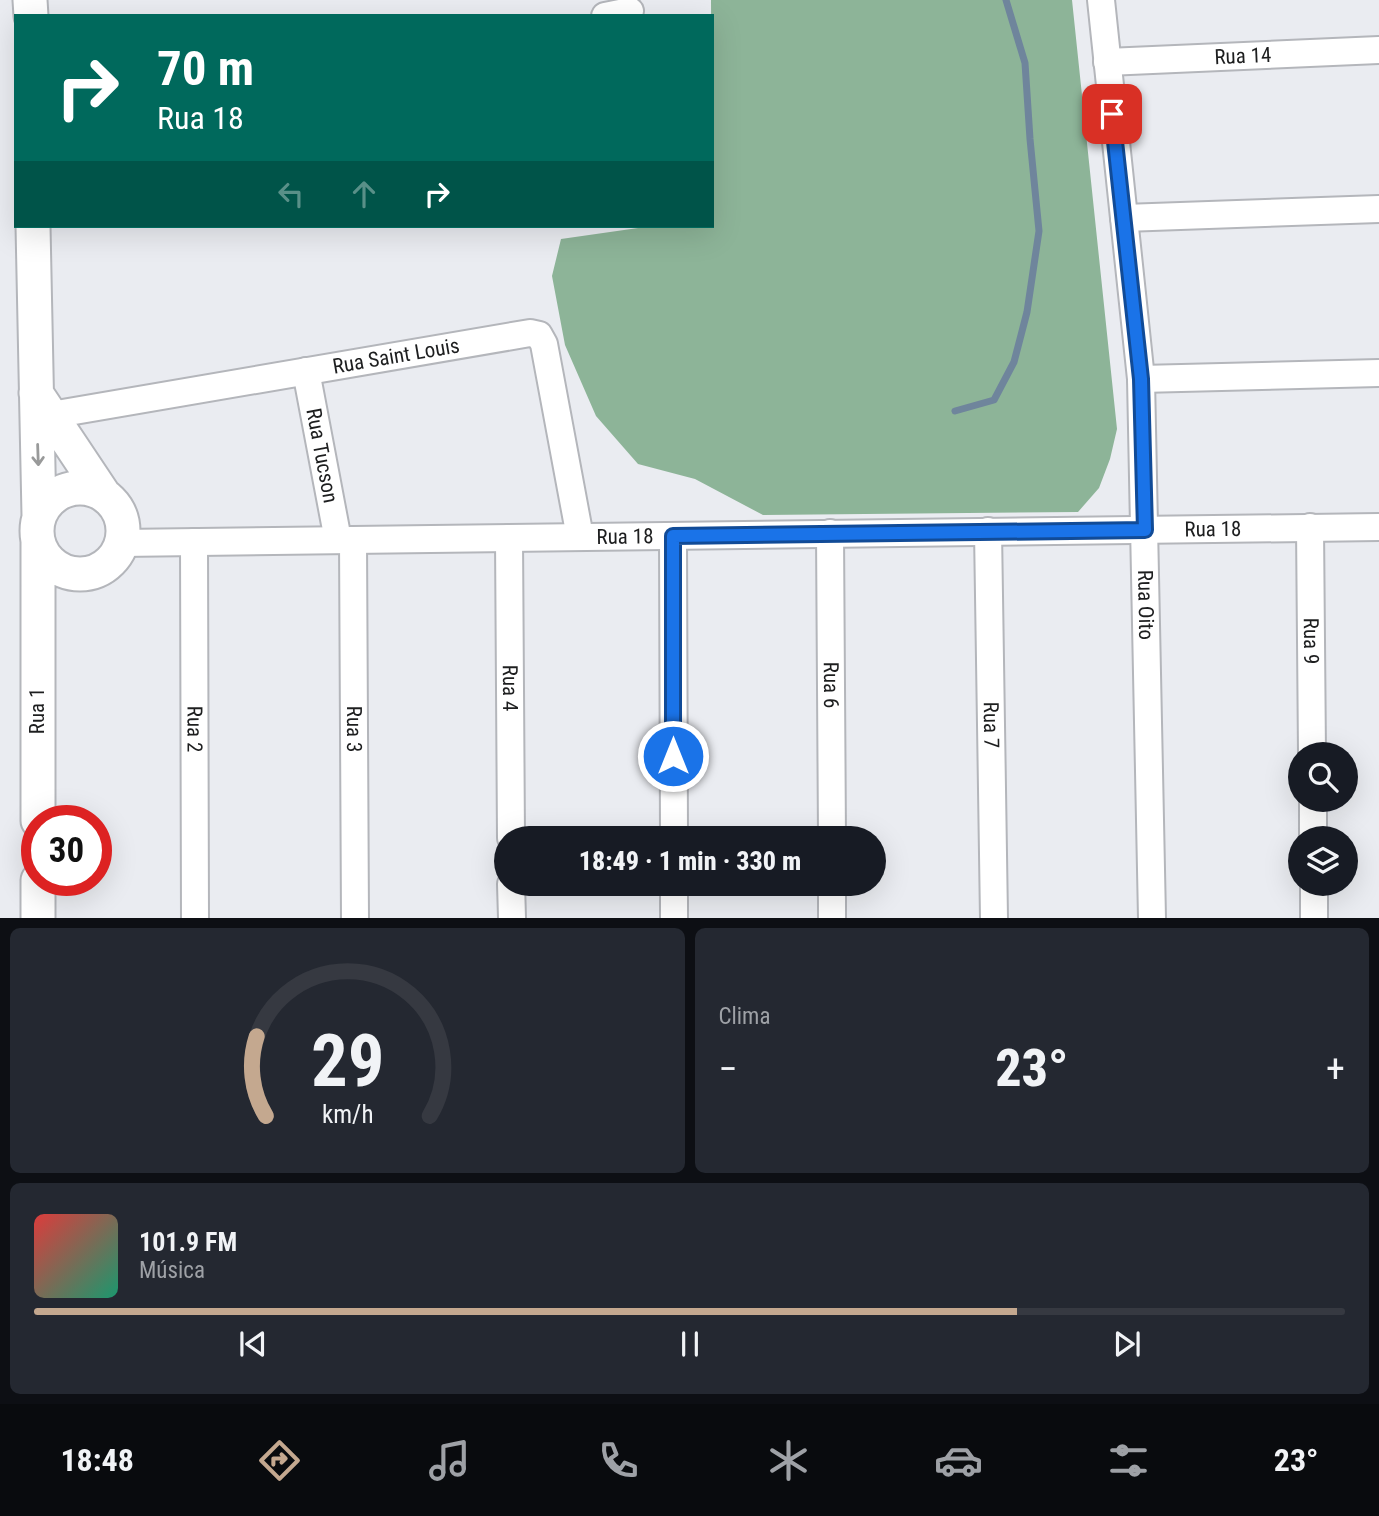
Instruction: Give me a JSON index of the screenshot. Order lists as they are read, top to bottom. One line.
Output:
{"streets":{"street":["Rua 14","Rua Saint Louis","Rua Tucson","Rua 18","Rua Oito","Rua 9","Rua 6","Rua 4","Rua 1","Rua 7","Rua 3","Rua 2"]},"crossings":[["Rua 14","Rua Oito"],["Rua Saint Louis","Rua Tucson"],["Rua Saint Louis","Rua 18"],["Rua Saint Louis","Rua 1"],["Rua Tucson","Rua 18"],["Rua Tucson","Rua 3"],["Rua 18","Rua Oito"],["Rua 18","Rua 9"],["Rua 18","Rua 6"],["Rua 18","Rua 4"],["Rua 18","Rua 1"],["Rua 18","Rua 7"],["Rua 18","Rua 3"],["Rua 18","Rua 2"]],"page":{"turn":["70 m","Rua 18"],"limit":"30","trip":"18:49 · 1 min · 330 m","tile":"Clima","heat":["−","23°","+"],"song":["101.9 FM","Música"],"tabs":["18:48","23°"],"gauge":["29","km/h"]}}
